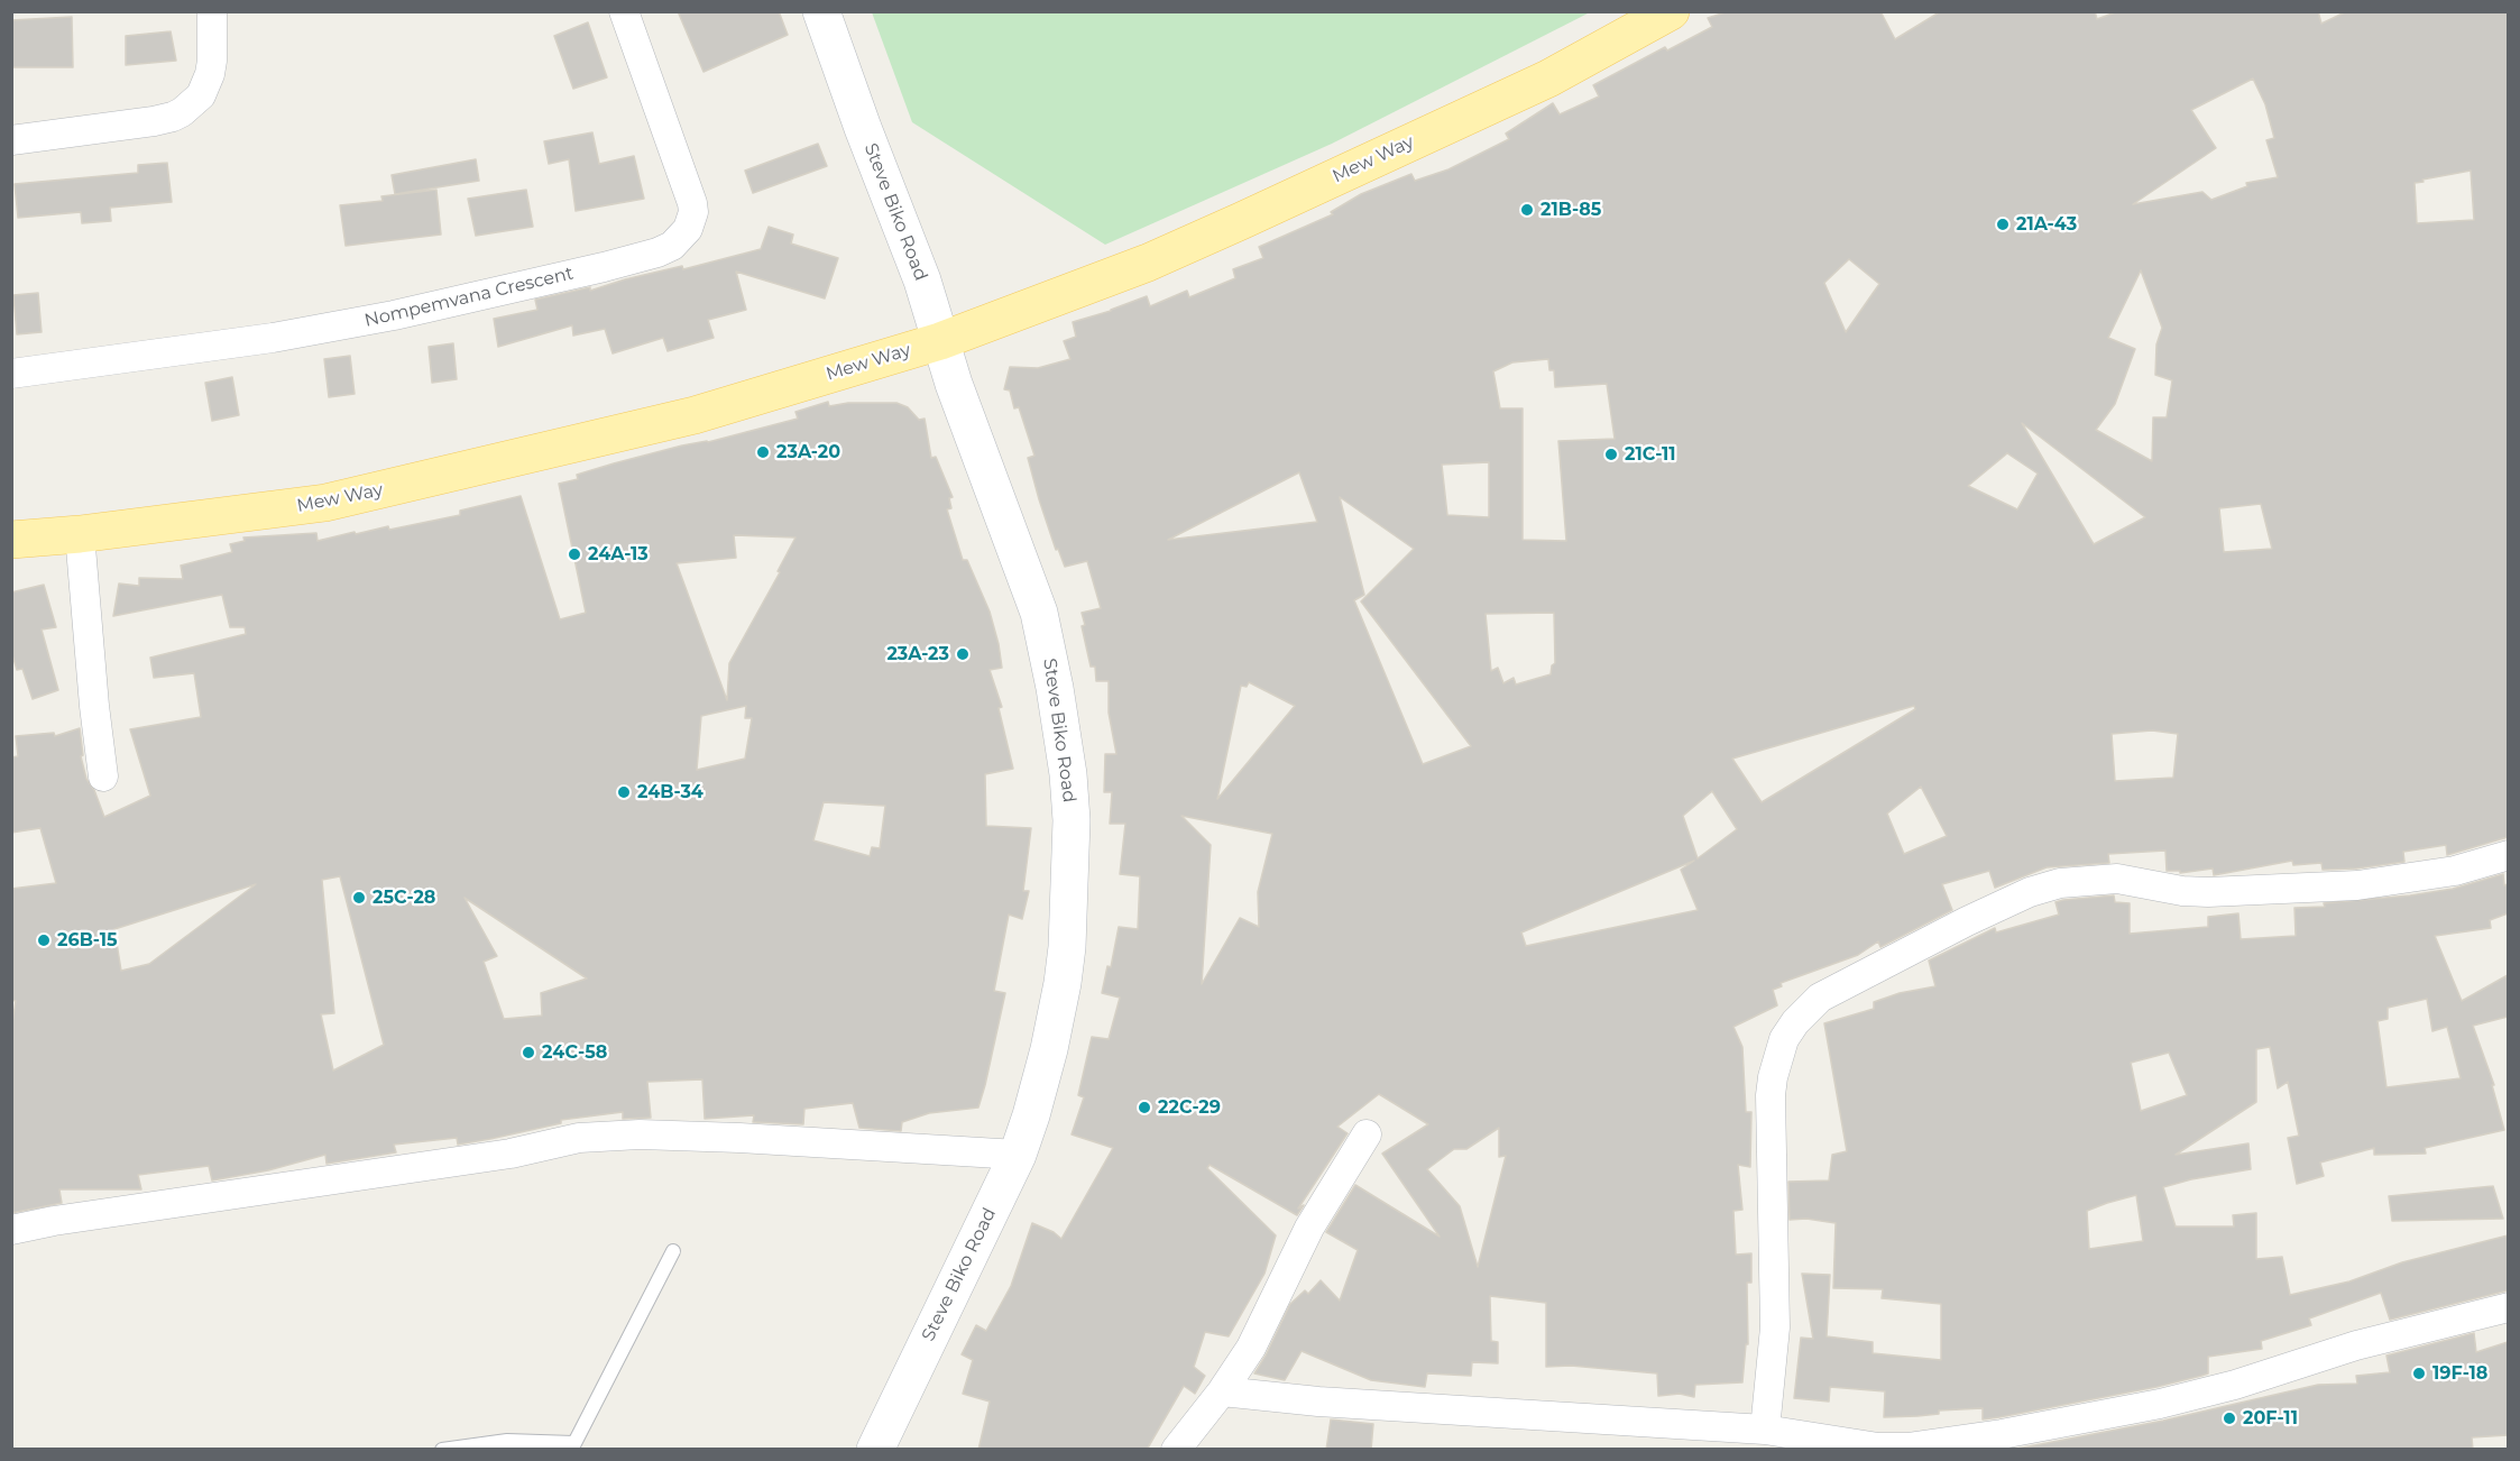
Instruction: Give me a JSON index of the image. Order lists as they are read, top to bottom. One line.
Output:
{"streets":{"main road":["Mew Way"],"street":["Steve Biko Road","Nompemvana Crescent"]},"crossings":[["Mew Way","Steve Biko Road"]],"places":["21B-85","21A-43","23A-20","21C-11","24A-13","23A-23","24B-34","25C-28","26B-15","24C-58","22C-29","19F-18","20F-11"]}
